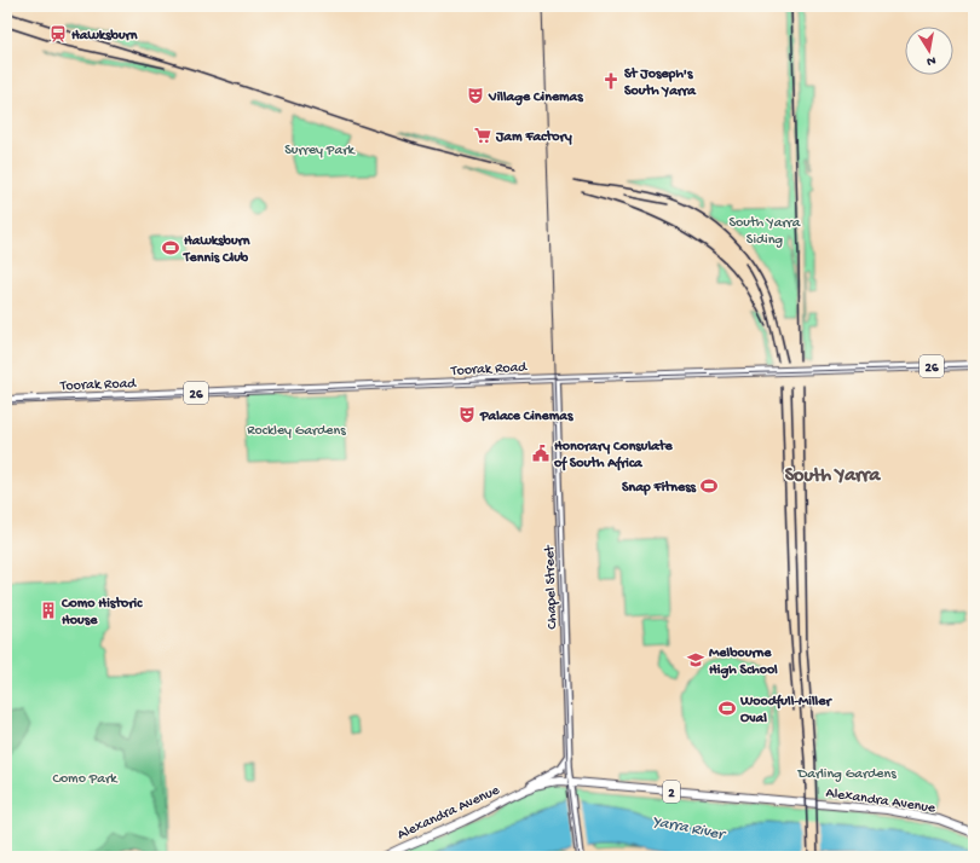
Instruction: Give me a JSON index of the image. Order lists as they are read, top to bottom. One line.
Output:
{"streets":{"main road":["26","Toorak Road","Chapel Street","2","Alexandra Avenue"]},"crossings":[["Toorak Road","Chapel Street"],["Chapel Street","Alexandra Avenue"]],"districts":["South Yarra"],"water":["Yarra River"],"parks":["Surrey Park","South Yarra Siding","Rockley Gardens","Darling Gardens","Como Park"],"places":{"station":["Hawksburn"],"church":["St Joseph's South Yarra"],"theatre":["Village Cinemas","Palace Cinemas"],"supermarket":["Jam Factory"],"sports":["Hawksburn Tennis Club","Snap Fitness","Woodfull-Miller Oval"],"public building":["Honorary Consulate of South Africa"],"building":["Como Historic House"],"school or university":["Melbourne High School"]},"north":"bottom"}
